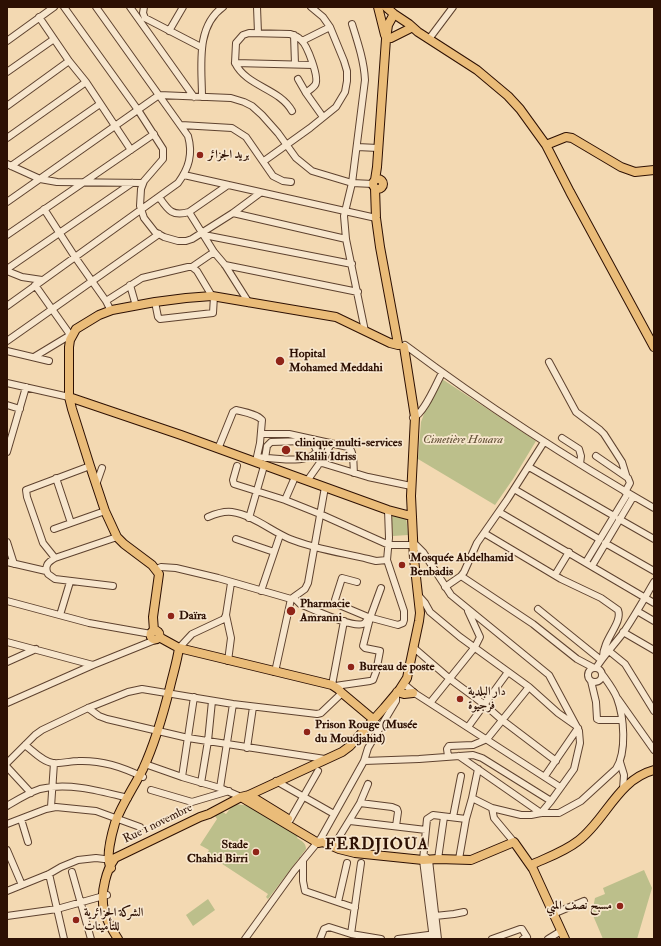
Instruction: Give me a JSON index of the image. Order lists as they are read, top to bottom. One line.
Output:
{"streets":{"main road":["Rue 1 novembre"]},"districts":["FERDJIOUA"],"parks":["Cimetière Houara"],"places":["بريد الجزائر","Hopital Mohamed Meddahi","clinique multi-services Khalili Idriss","Mosquée Abdelhamid Benbadis","Pharmacie Amranni","Daïra","Bureau de poste","دار البلدية فرجيوة","Prison Rouge (Musée du Moudjahid)","Stade Chahid Birri","مسبح نصف المبي","الشركة الجزائرية للتأمينات"]}
